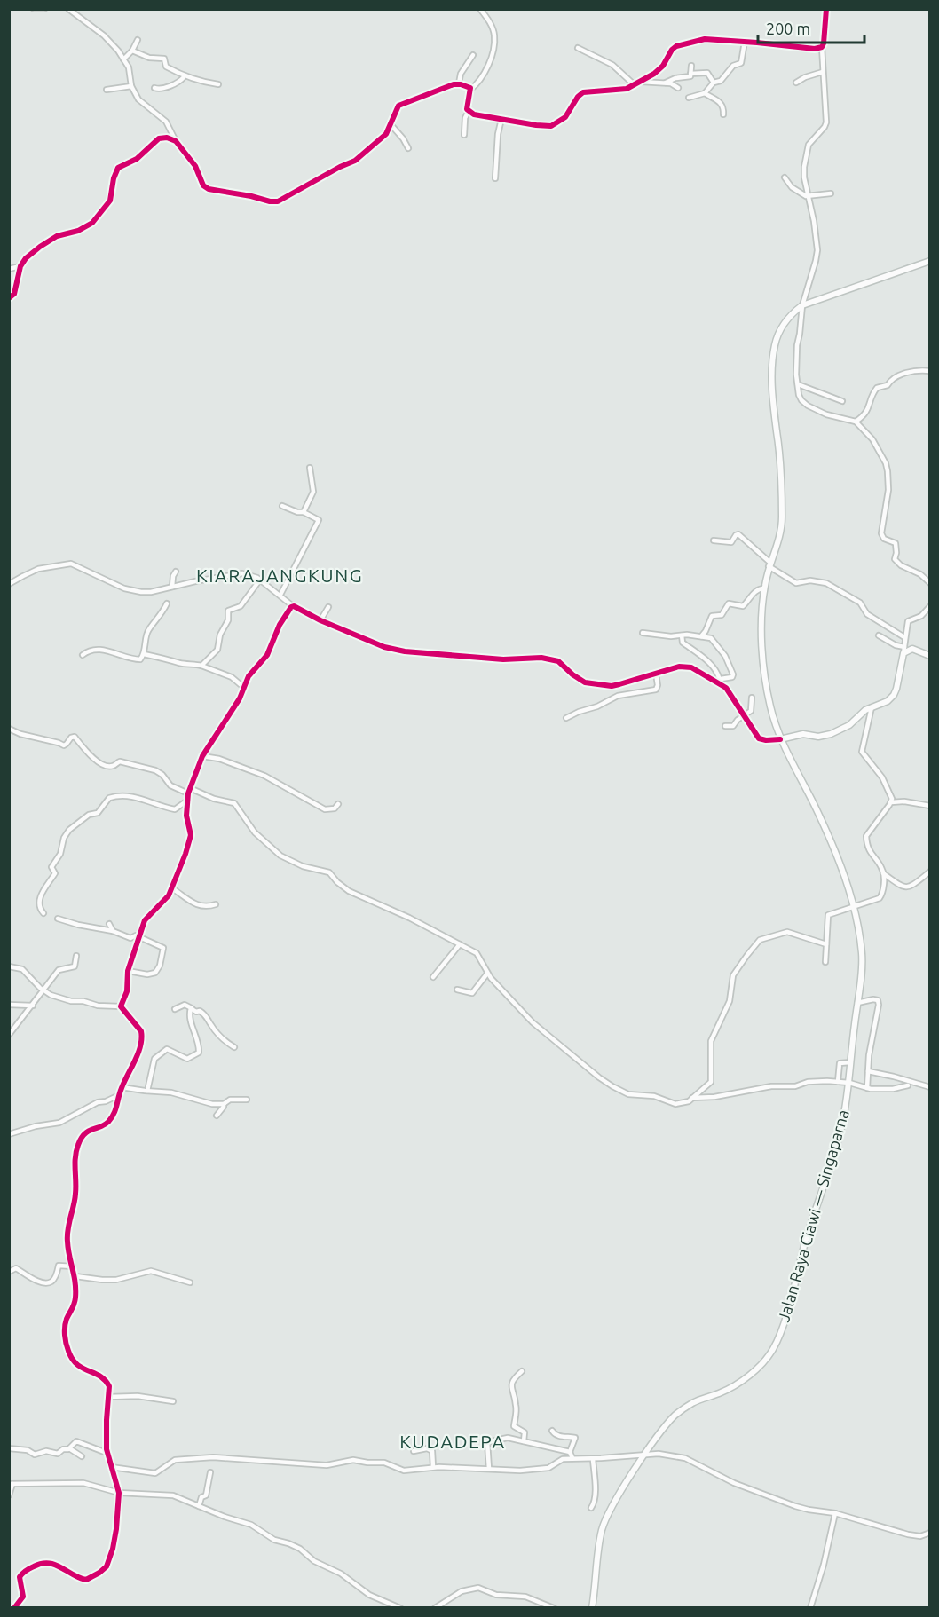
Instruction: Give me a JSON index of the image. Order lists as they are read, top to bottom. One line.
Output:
{"streets":{"main road":["Jalan Raya Ciawi — Singaparna"]},"districts":["KIARAJANGKUNG","KUDADEPA"],"scale_bar":"200 m"}
